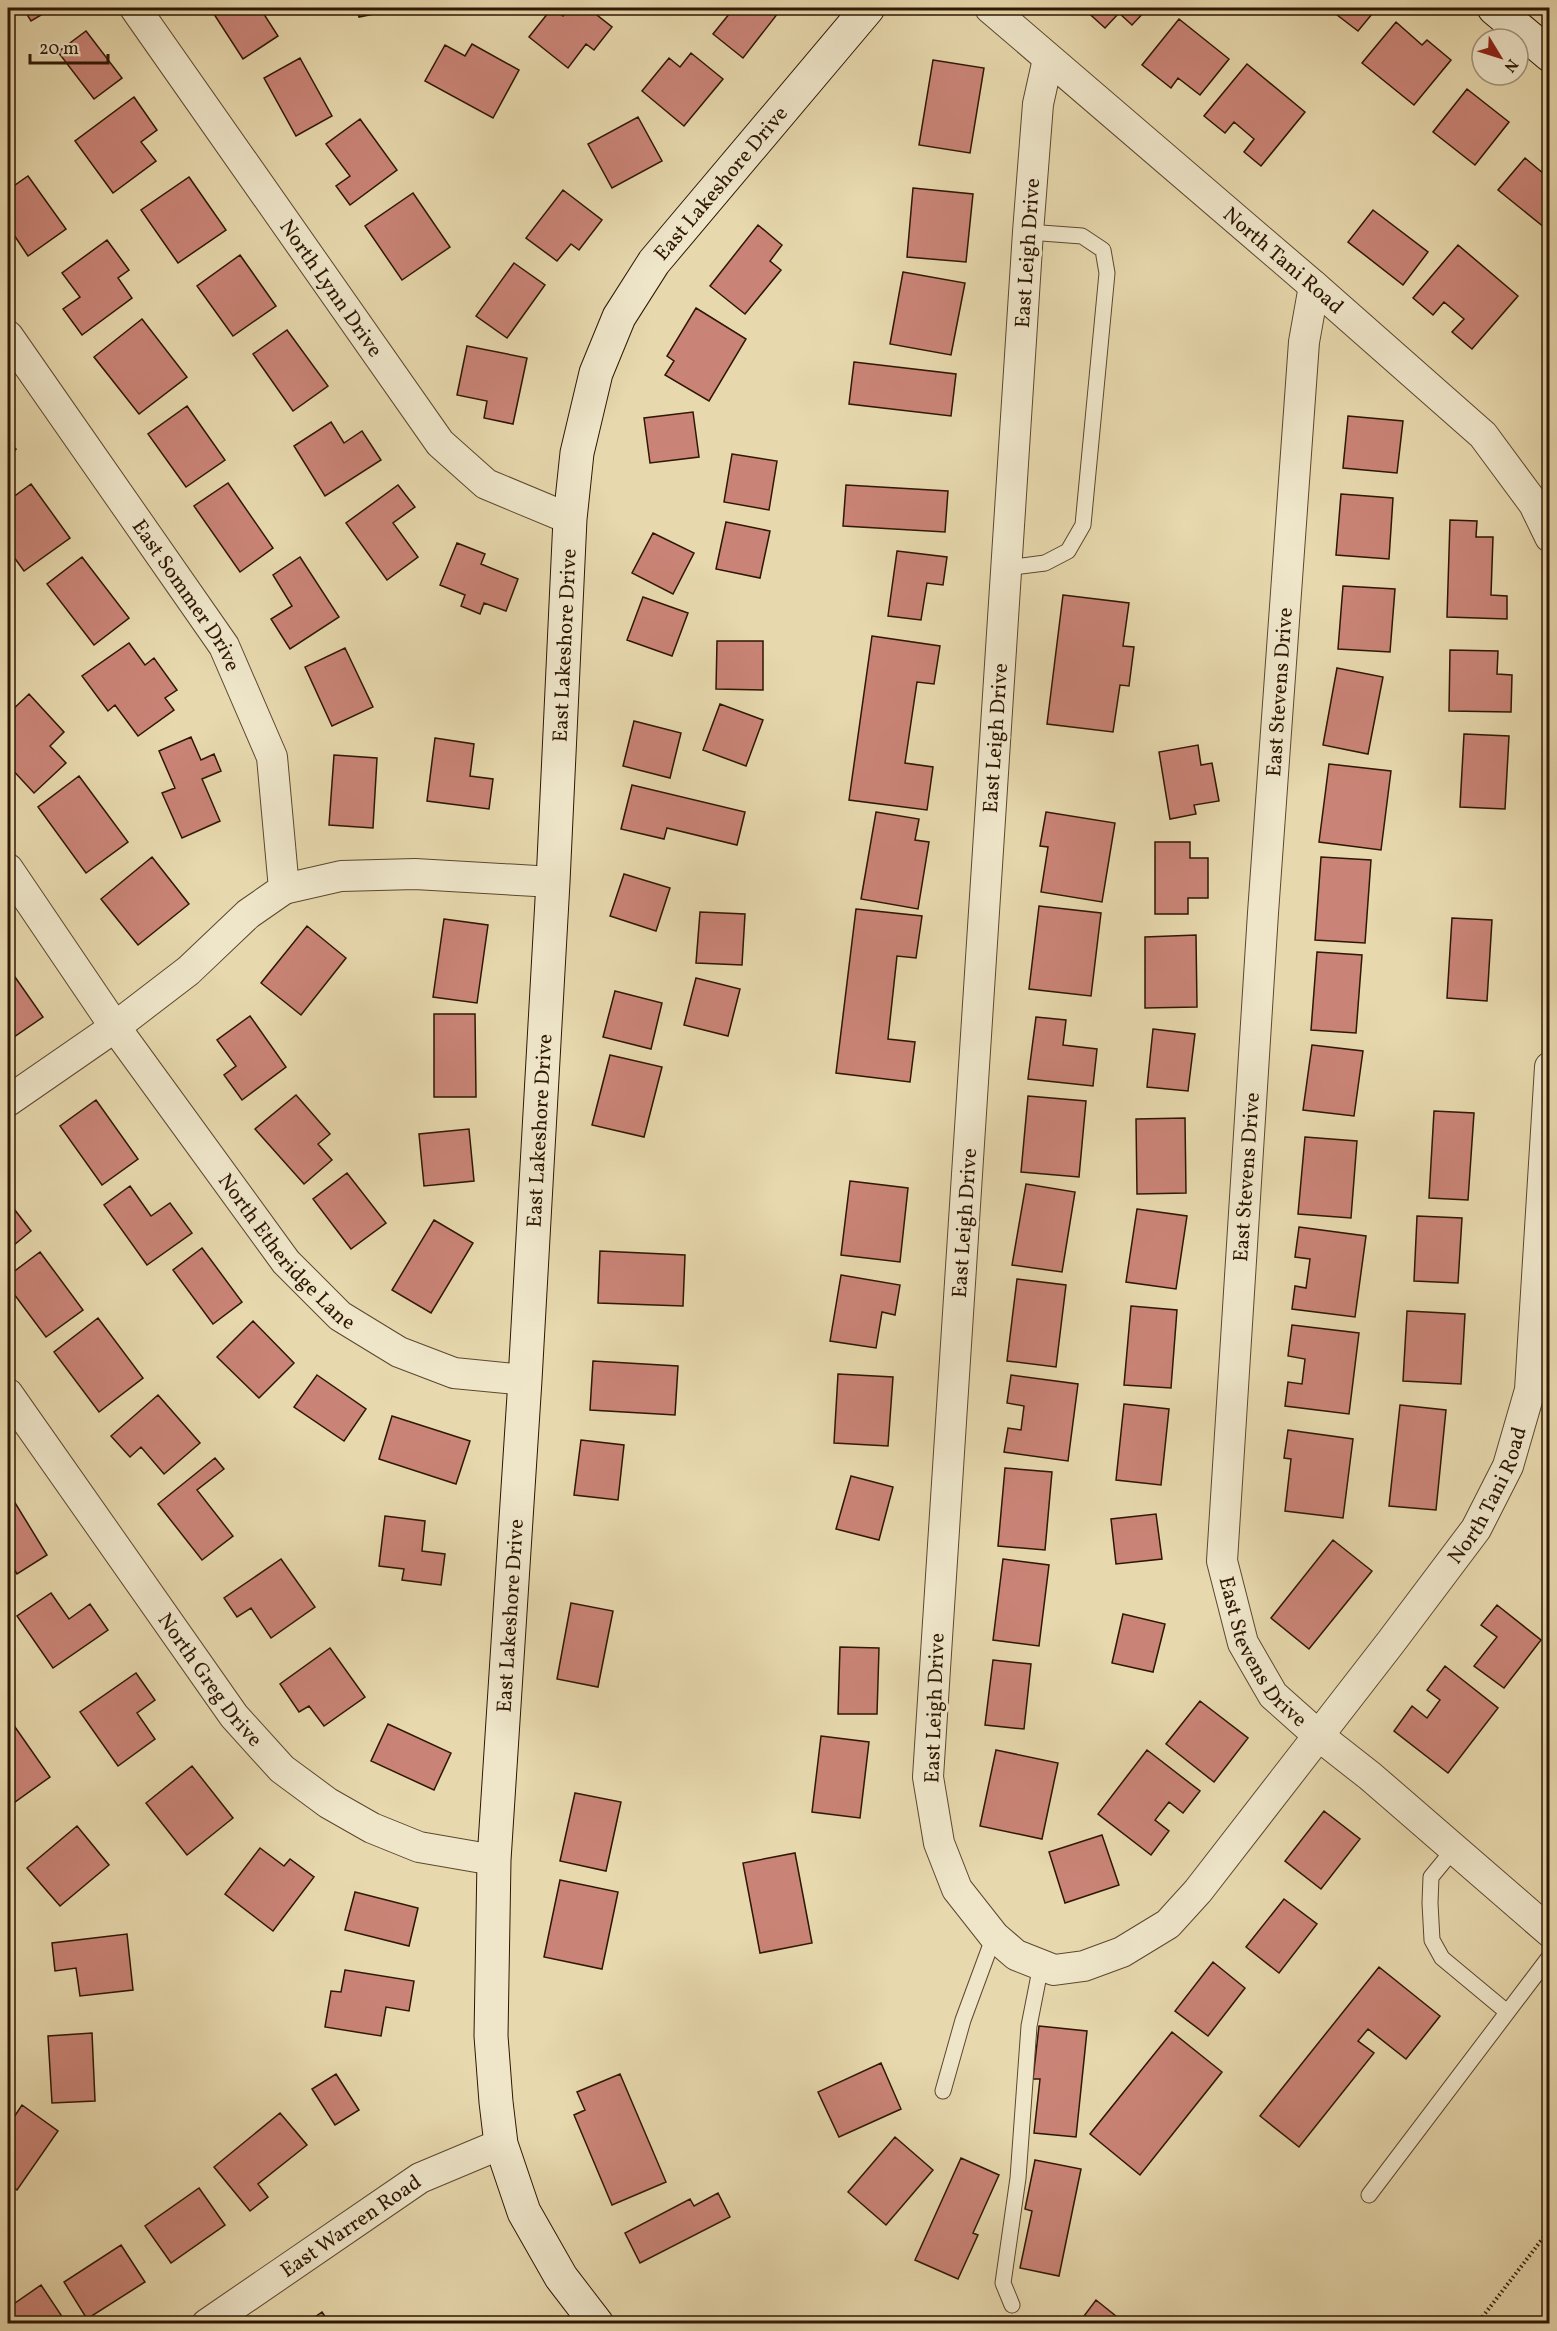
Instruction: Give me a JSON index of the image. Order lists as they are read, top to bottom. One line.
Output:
{"streets":{"main road":["East Lakeshore Drive"],"street":["East Leigh Drive","North Tani Road","North Lynn Drive","East Sommer Drive","East Stevens Drive","North Etheridge Lane","North Greg Drive","East Warren Road"]},"crossings":[["East Lakeshore Drive","North Lynn Drive"],["East Lakeshore Drive","North Etheridge Lane"],["East Lakeshore Drive","North Greg Drive"],["East Lakeshore Drive","East Warren Road"],["East Leigh Drive","North Tani Road"],["East Leigh Drive","East Stevens Drive"],["North Tani Road","East Stevens Drive"]],"scale_bar":"20 m","north":"bottom right"}
